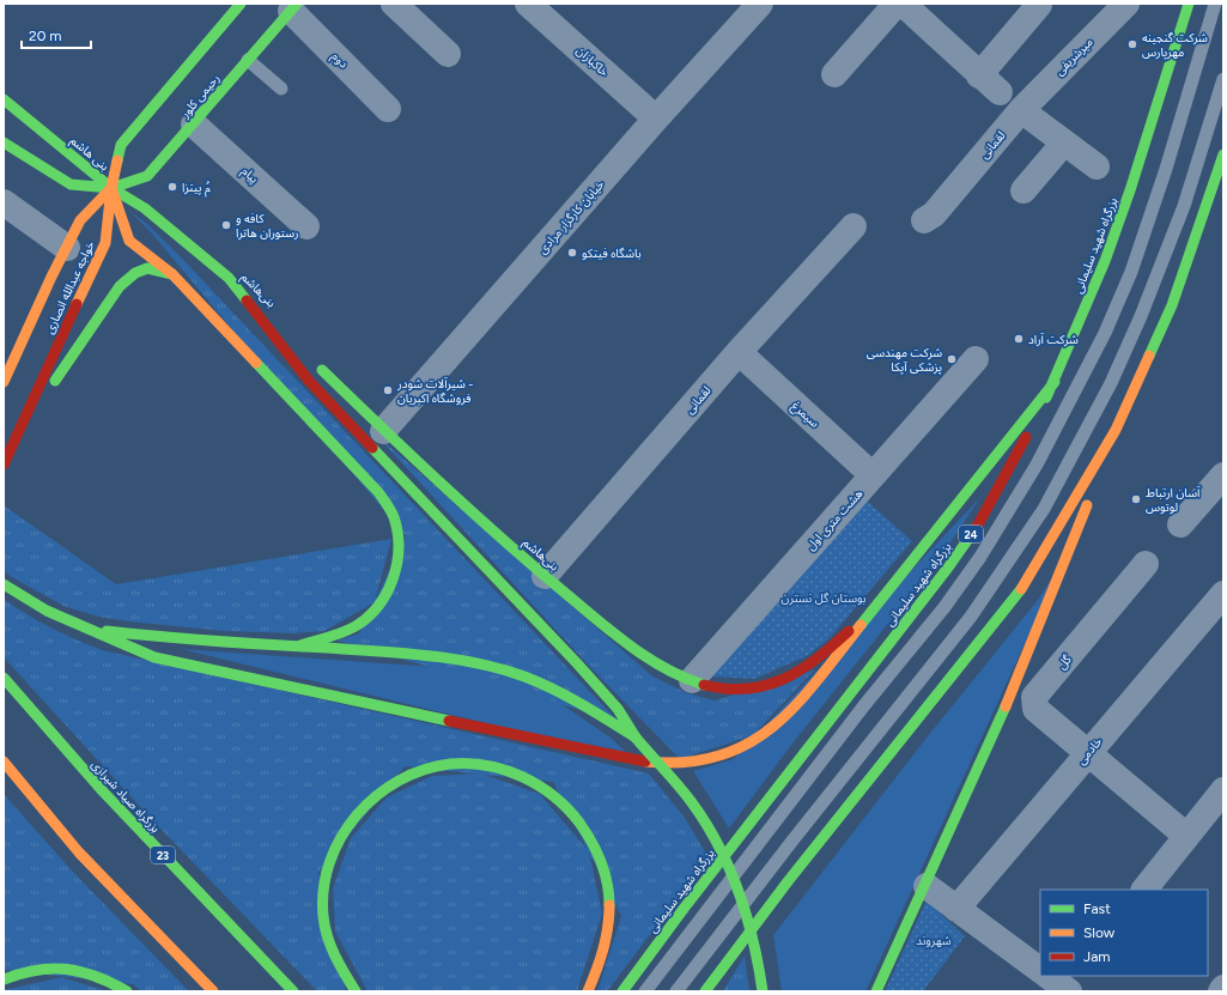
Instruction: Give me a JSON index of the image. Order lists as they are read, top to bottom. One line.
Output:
{"streets":{"main road":["رحیمی کلور","بنی هاشم","بزرگراه شهید سلیمانی","خواجه عبدالله انصاری","بنی‌هاشم","24","بزرگراه صیاد شیرازی","23"],"street":["میرشریفی","دوم","خاکبازان","لقمانی","پیام","خیابان کارگزار مرادی","سیمرغ","هشت متری اول","گل","خادمی"]},"crossings":[["میرشریفی","لقمانی"],["دوم","رحیمی کلور"],["خاکبازان","خیابان کارگزار مرادی"],["رحیمی کلور","بنی هاشم"],["رحیمی کلور","پیام"],["رحیمی کلور","خواجه عبدالله انصاری"],["لقمانی","بنی‌هاشم"],["لقمانی","سیمرغ"],["بنی هاشم","خواجه عبدالله انصاری"],["خیابان کارگزار مرادی","بنی‌هاشم"],["بنی‌هاشم","هشت متری اول"],["سیمرغ","هشت متری اول"],["گل","خادمی"]],"parks":["بوستان گل نسترن","شهروند"],"places":["شرکت گنجینه مهرپارس","مُ پیتزا","کافه و رستوران هاترا","باشگاه فیتکو","شرکت آراد","شرکت مهندسی پزشکی آپکا","شیرآلات شودر - فروشگاه اکبریان","آسان ارتباط لوتوس"],"legend":["Fast","Slow","Jam"],"scale_bar":"20 m"}
